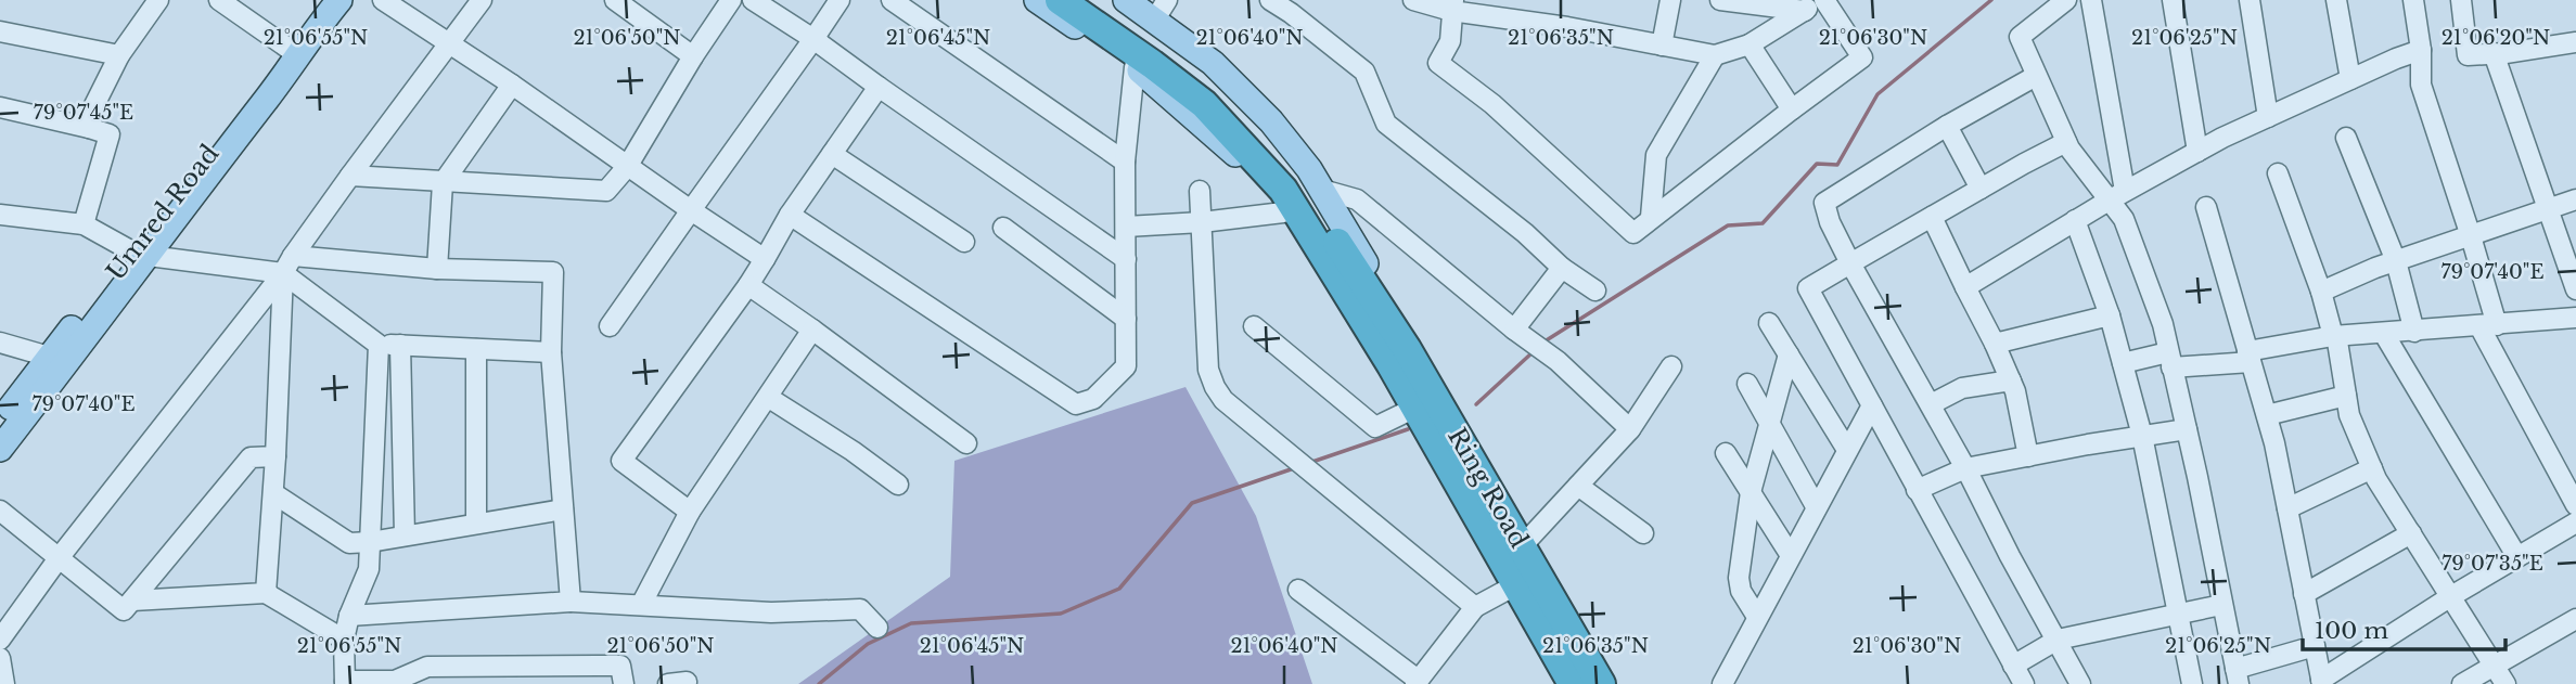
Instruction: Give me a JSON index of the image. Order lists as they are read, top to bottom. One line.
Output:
{"streets":{"highway":["Ring Road"],"main road":["Umred Road"]},"scale_bar":"100 m","coordinates":["21°06'55\"N","21°06'50\"N","21°06'45\"N","21°06'40\"N","21°06'35\"N","21°06'30\"N","21°06'25\"N","21°06'20\"N","79°07'45\"E","79°07'40\"E","79°07'35\"E"]}
